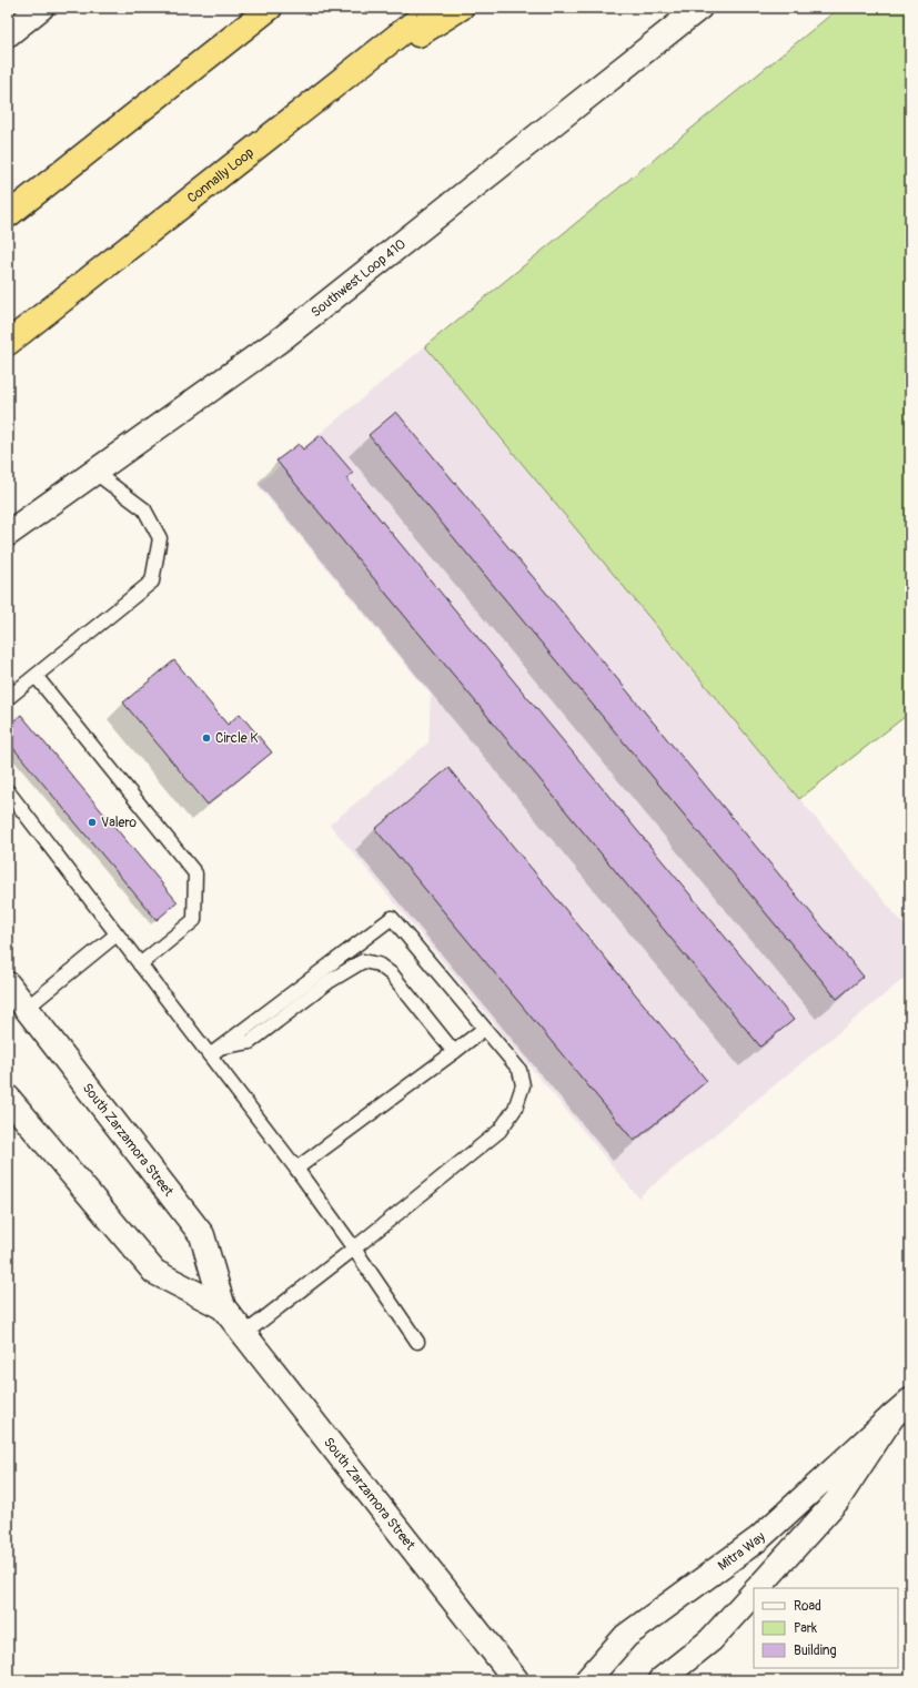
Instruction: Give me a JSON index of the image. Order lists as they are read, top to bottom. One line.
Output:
{"streets":{"highway":["Connally Loop"],"main road":["Southwest Loop 410","South Zarzamora Street","Mitra Way"]},"places":["Circle K","Valero"],"legend":["Road","Park","Building"]}
